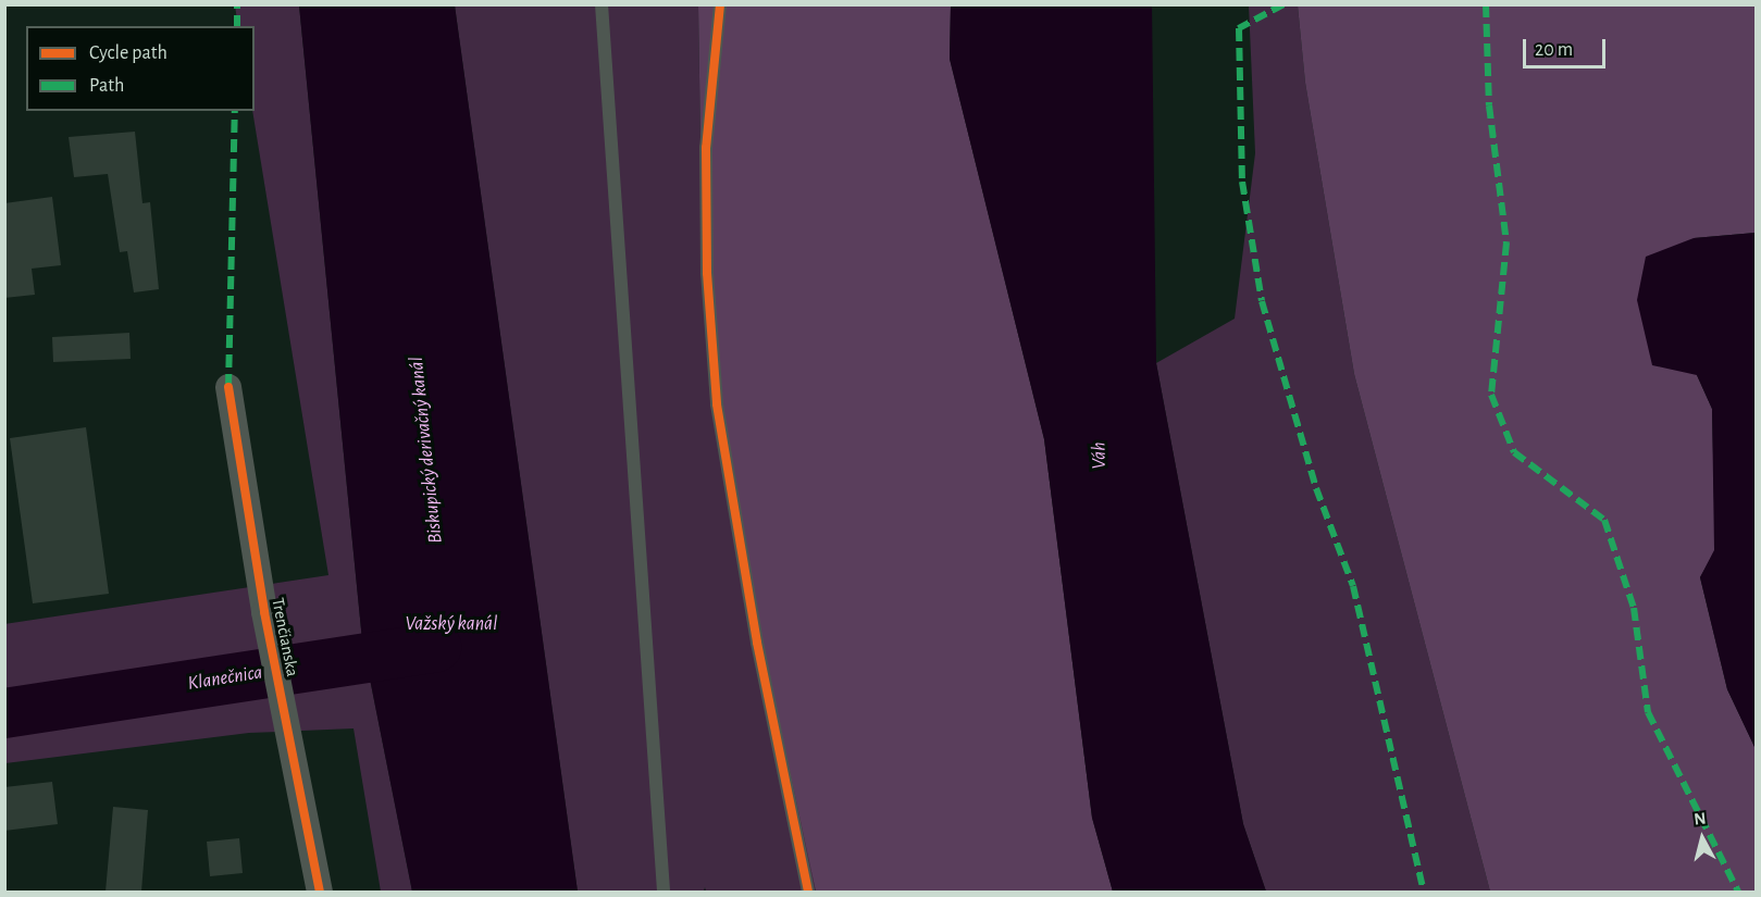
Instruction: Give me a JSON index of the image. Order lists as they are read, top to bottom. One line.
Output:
{"streets":{"street":["Trenčianska"]},"water":["Biskupický derivačný kanál","Váh","Važský kanál","Klanečnica"],"legend":["Cycle path","Path"],"scale_bar":"20 m","north":"top"}
